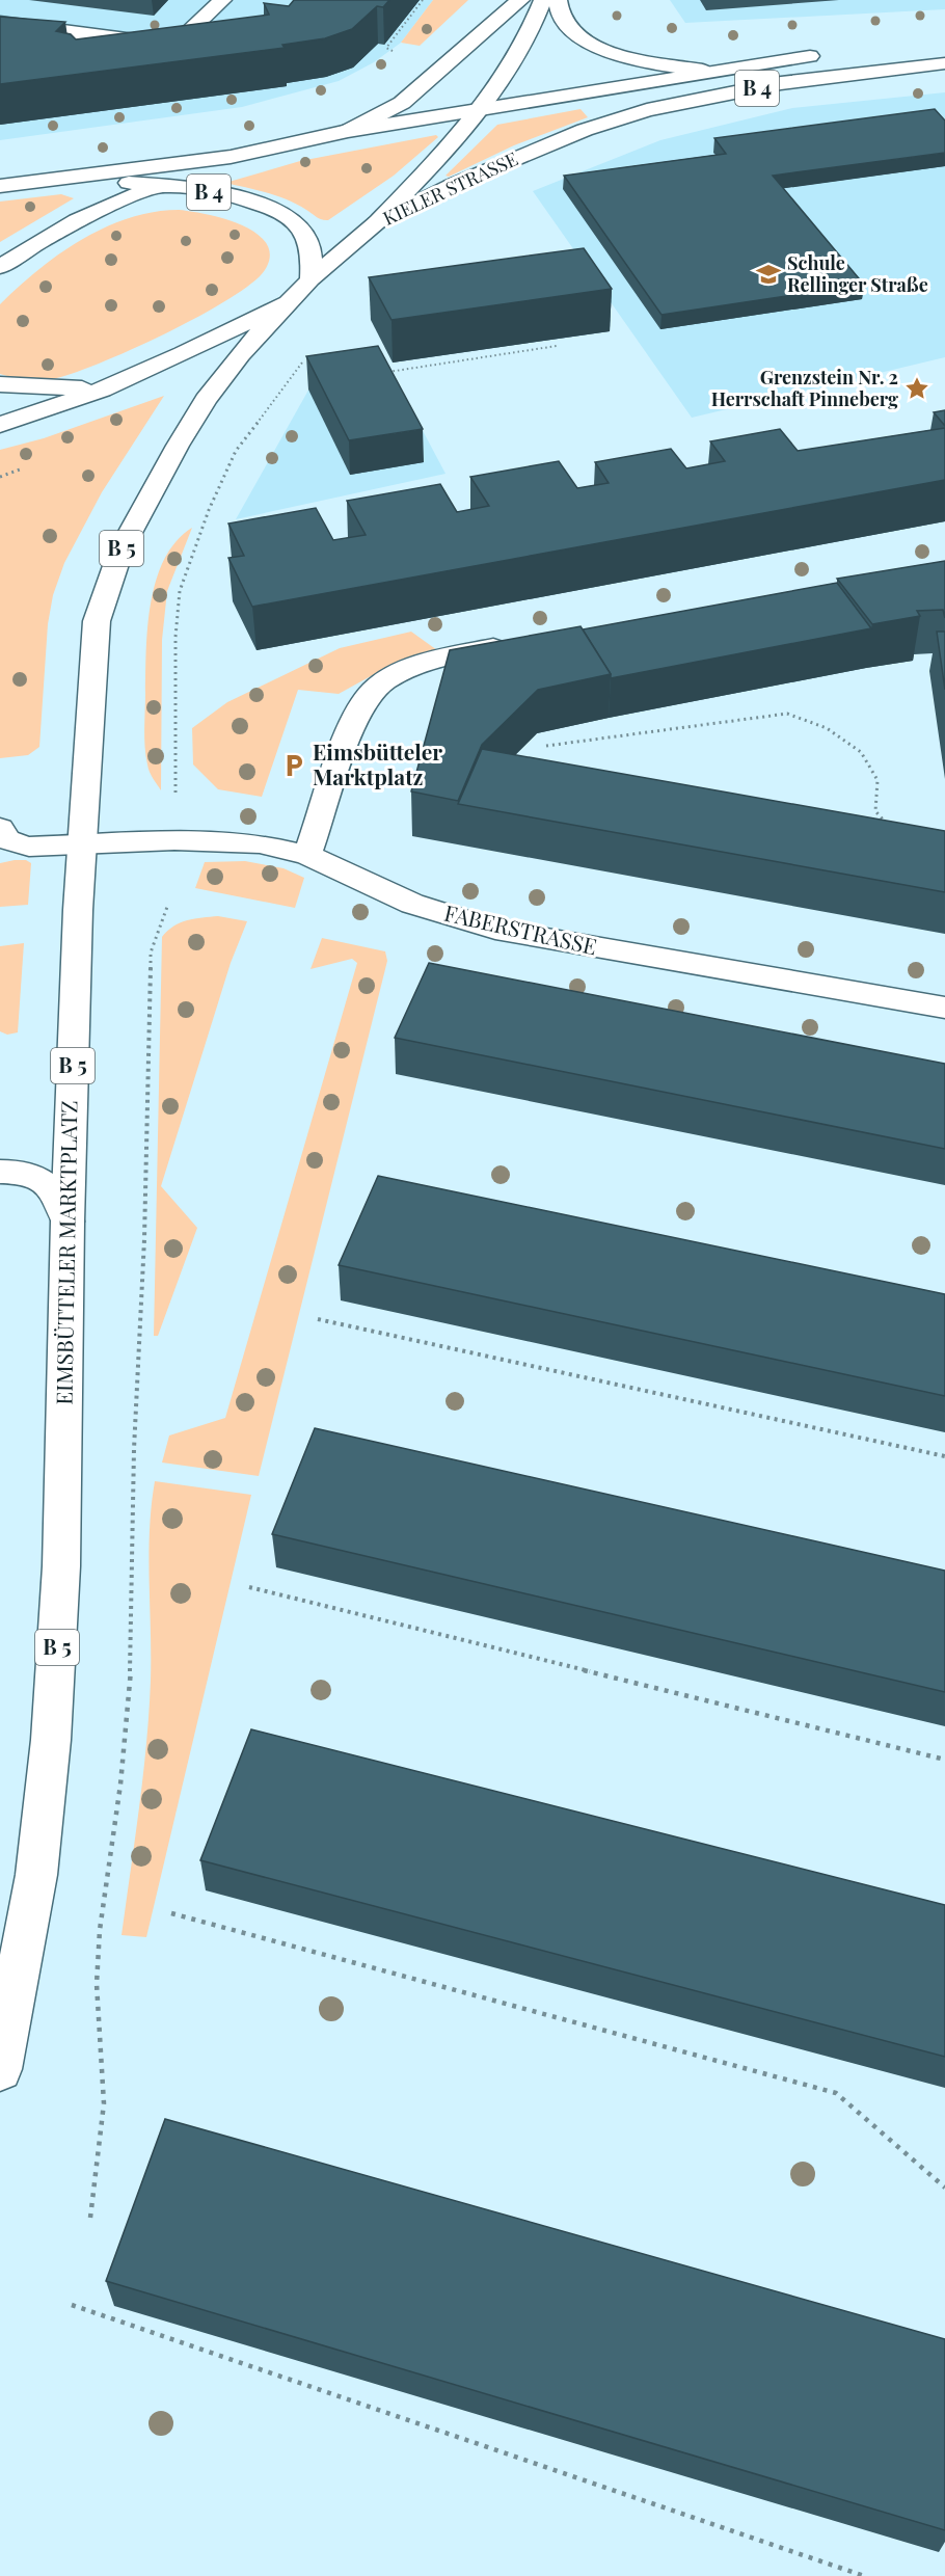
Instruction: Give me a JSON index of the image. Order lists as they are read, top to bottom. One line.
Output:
{"streets":{"main road":["B 4","KIELER STRASSE","B 5","FABERSTRASSE","EIMSBÜTTELER MARKTPLATZ"]},"crossings":[["B 4","KIELER STRASSE"],["KIELER STRASSE","EIMSBÜTTELER MARKTPLATZ"],["FABERSTRASSE","EIMSBÜTTELER MARKTPLATZ"]],"places":{"school or university":["Schule Rellinger Straße"],"place":["Grenzstein Nr. 2 Herrschaft Pinneberg"],"parking":["Eimsbütteler Marktplatz"]}}
